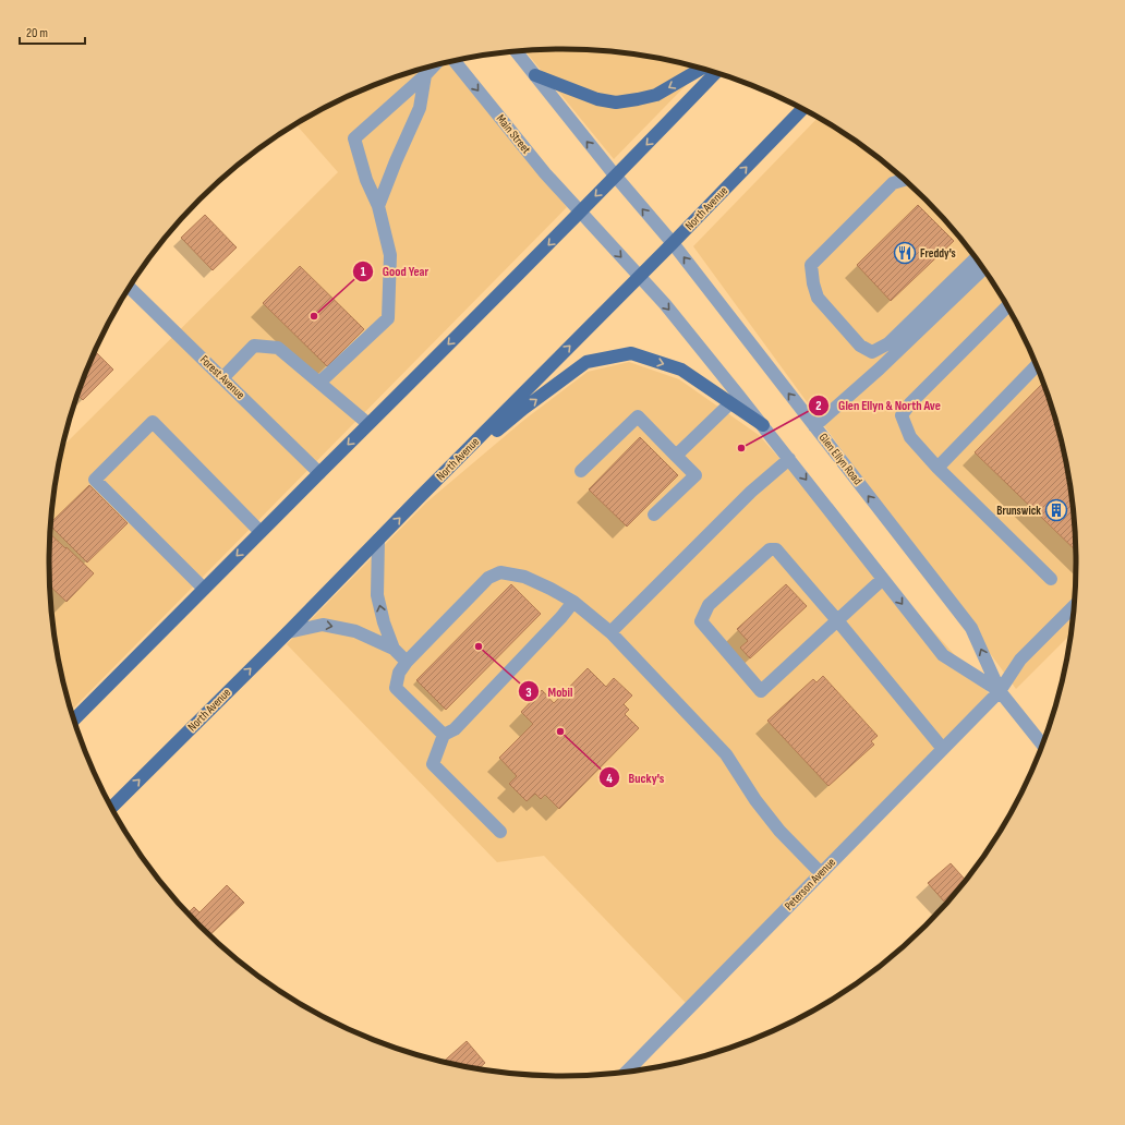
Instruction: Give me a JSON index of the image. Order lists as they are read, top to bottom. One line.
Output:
{"streets":{"main road":["North Avenue"],"street":["Main Street","Forest Avenue","Glen Ellyn Road","Peterson Avenue"]},"crossings":[["North Avenue","Glen Ellyn Road"],["Glen Ellyn Road","Peterson Avenue"]],"places":{"restaurant":["Freddy's"],"other":["Good Year","Glen Ellyn & North Ave","Mobil","Bucky's"],"building":["Brunswick"]},"scale_bar":"20 m"}
